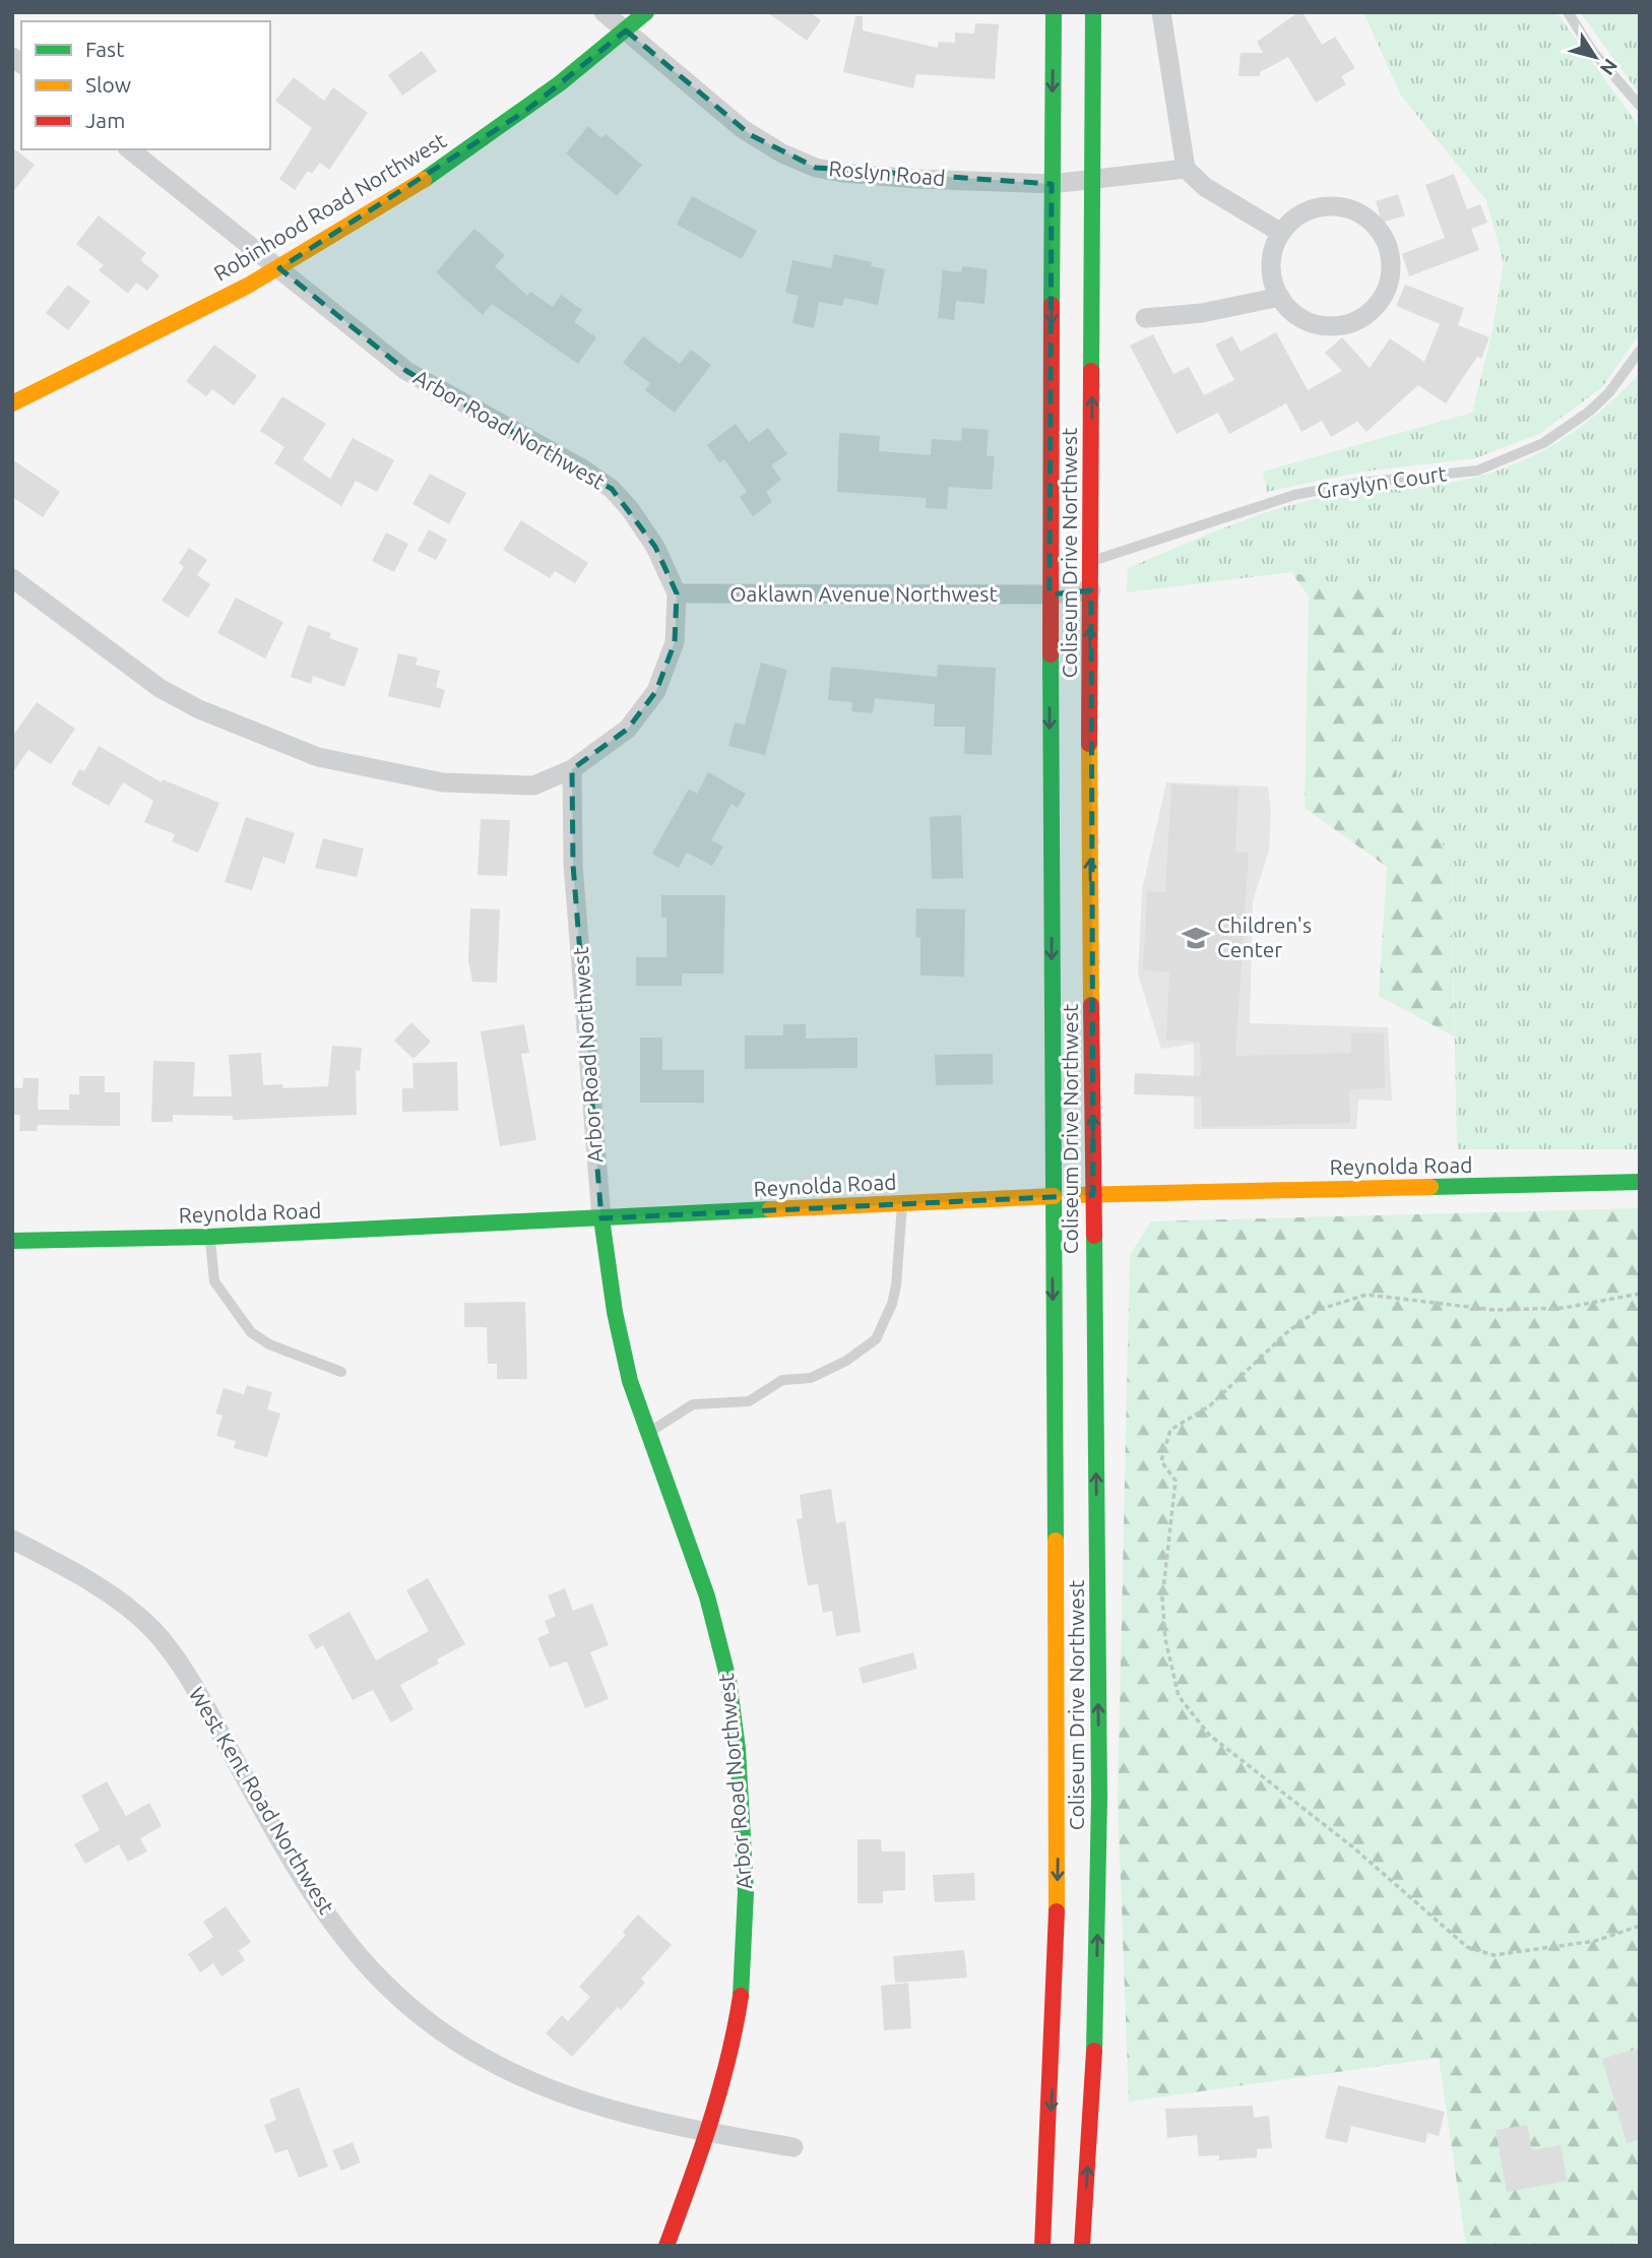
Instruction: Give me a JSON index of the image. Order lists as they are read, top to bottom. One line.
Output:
{"streets":{"main road":["Robinhood Road Northwest","Arbor Road Northwest","Coliseum Drive Northwest","Reynolda Road"],"street":["Roslyn Road","Oaklawn Avenue Northwest","West Kent Road Northwest"],"lane":["Graylyn Court"]},"crossings":[["Roslyn Road","Robinhood Road Northwest"],["Roslyn Road","Coliseum Drive Northwest"],["Robinhood Road Northwest","Arbor Road Northwest"],["Arbor Road Northwest","Oaklawn Avenue Northwest"],["Arbor Road Northwest","Reynolda Road"],["Arbor Road Northwest","West Kent Road Northwest"],["Graylyn Court","Coliseum Drive Northwest"],["Coliseum Drive Northwest","Oaklawn Avenue Northwest"],["Coliseum Drive Northwest","Reynolda Road"]],"places":{"school or university":["Children's Center"]},"legend":["Fast","Slow","Jam"],"north":"bottom right"}
